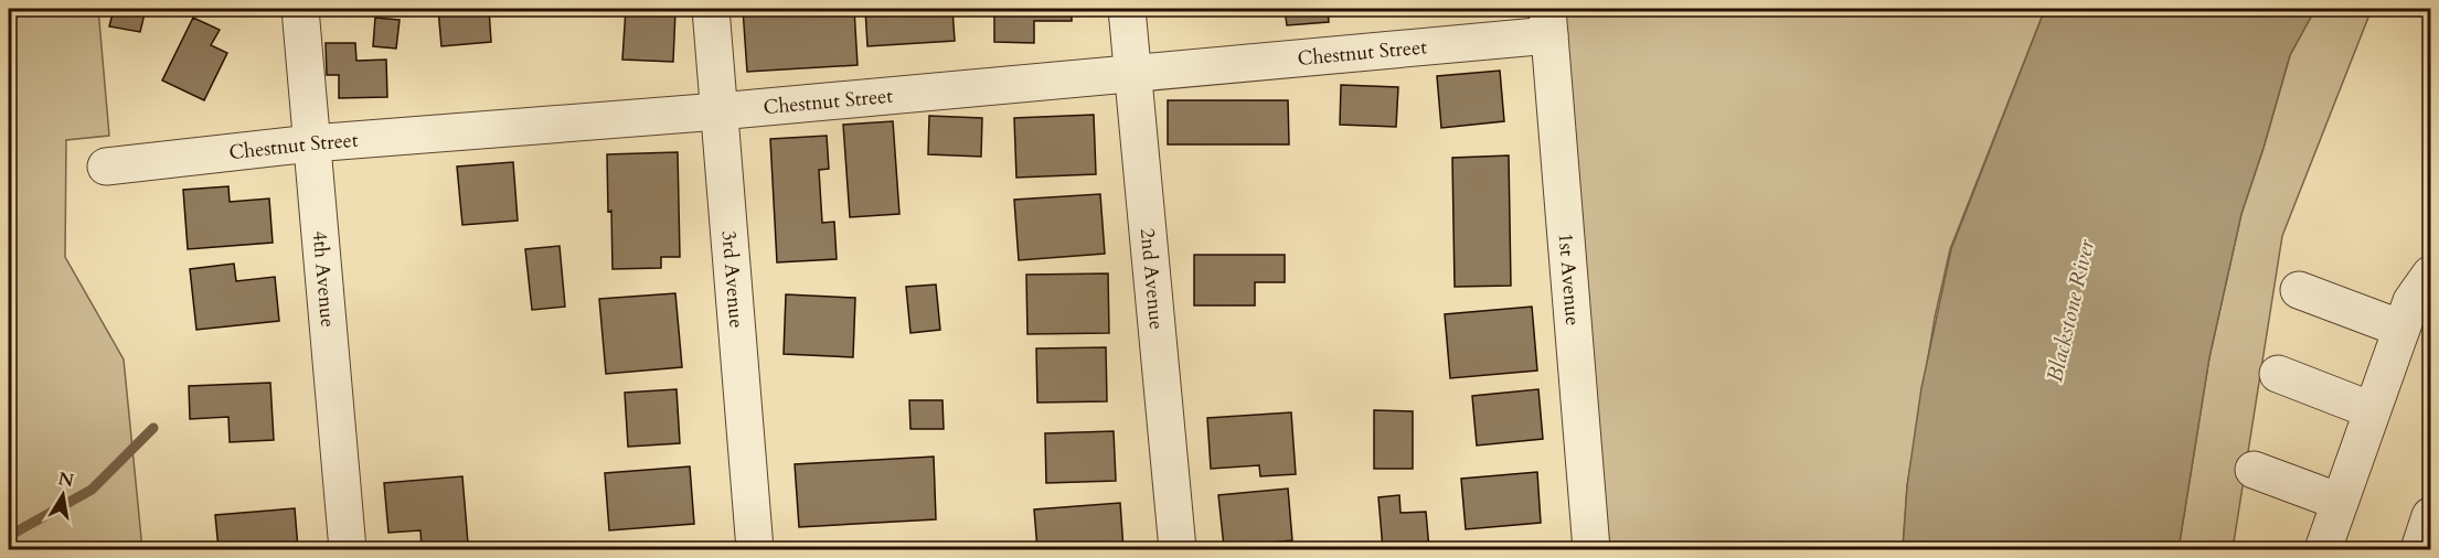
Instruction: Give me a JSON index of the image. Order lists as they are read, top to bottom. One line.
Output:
{"streets":{"street":["Chestnut Street","4th Avenue","3rd Avenue","2nd Avenue","1st Avenue"]},"crossings":[["Chestnut Street","4th Avenue"],["Chestnut Street","3rd Avenue"],["Chestnut Street","2nd Avenue"],["Chestnut Street","1st Avenue"]],"water":["Blackstone River"],"north":"top"}
